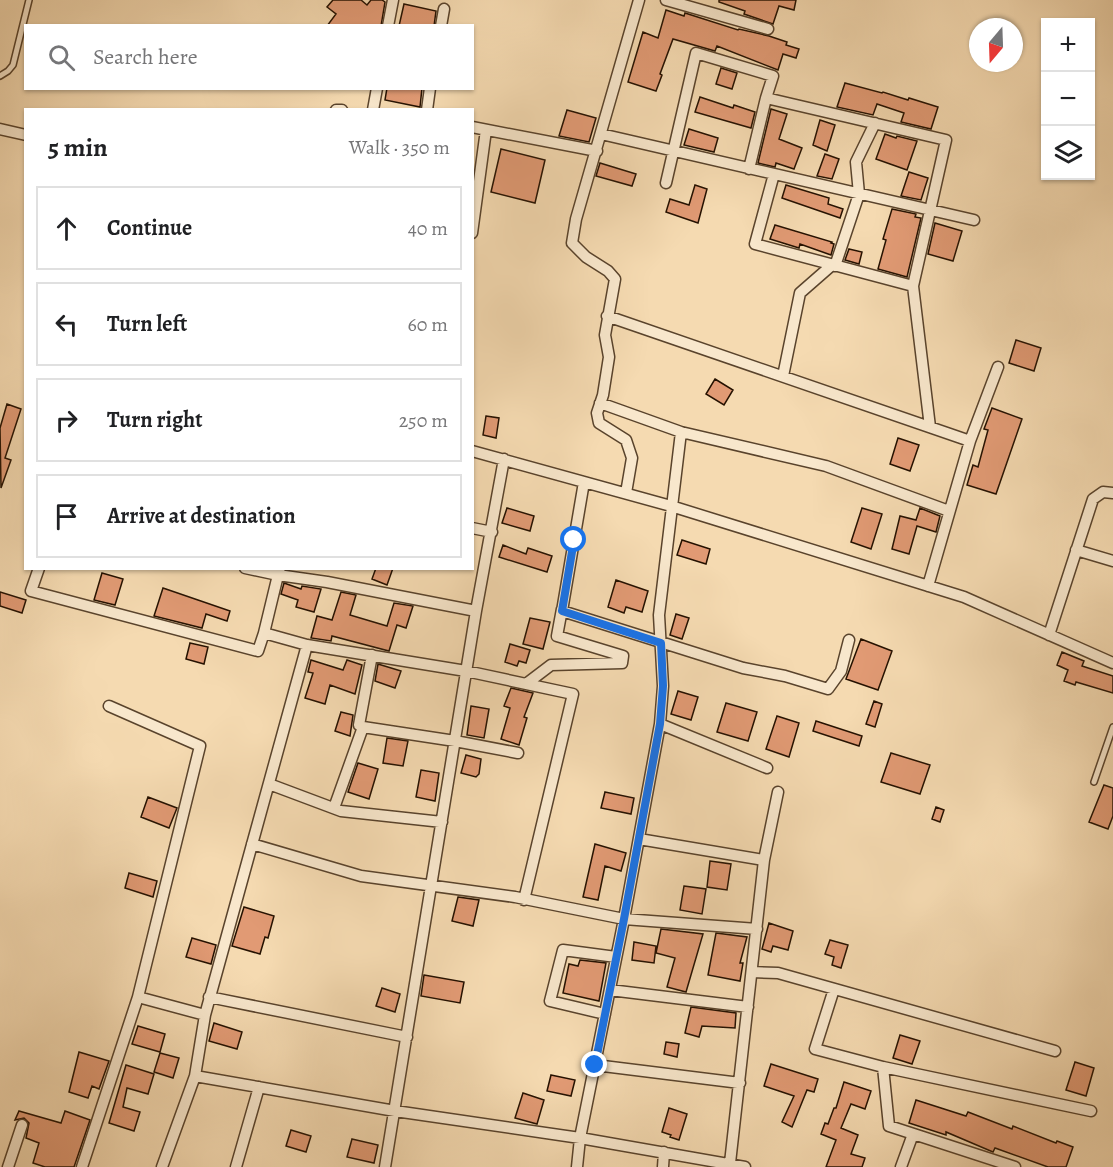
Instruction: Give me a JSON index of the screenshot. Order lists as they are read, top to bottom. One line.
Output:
{"north":"bottom","page":{"map_buttons":["+","−"],"search":"Search here","heading":["5 min","Walk · 350 m"],"list":[["Continue","40 m"],["Turn left","60 m"],["Turn right","250 m"],"Arrive at destination"]}}
